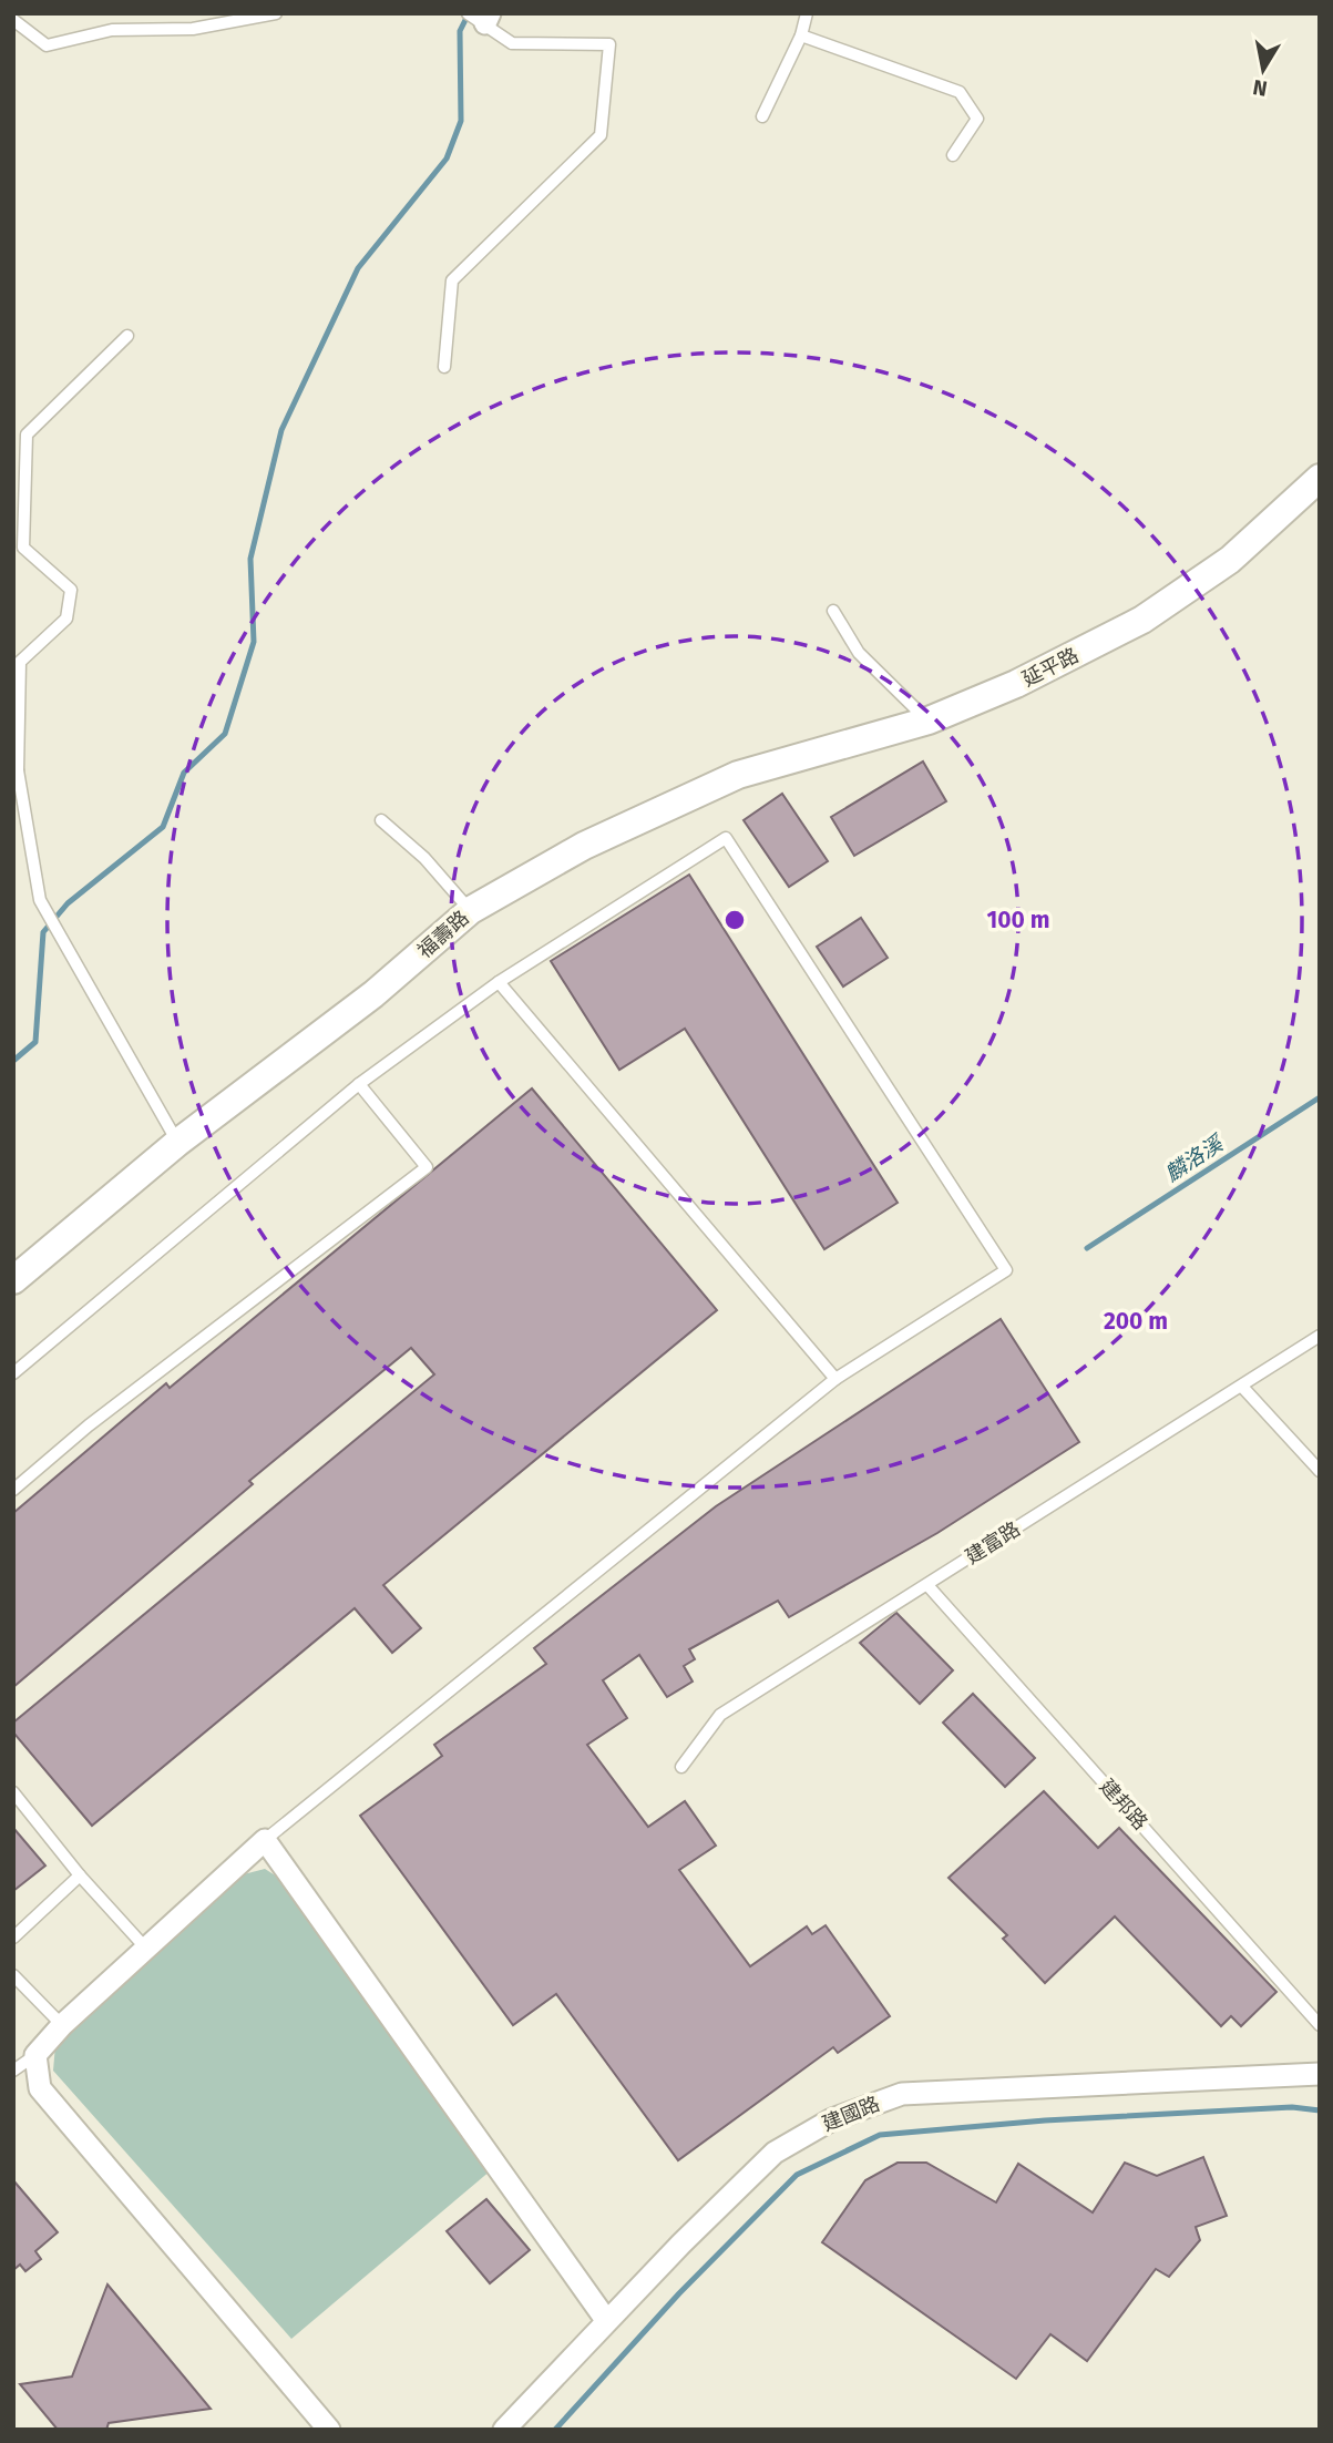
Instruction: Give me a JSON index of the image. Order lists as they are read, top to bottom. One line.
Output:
{"streets":{"street":["延平路","福壽路","建國路"],"lane":["建富路","建邦路"]},"crossings":[["延平路","福壽路"],["建富路","建邦路"]],"water":["麟洛溪"],"north":"bottom","rings":["100 m","200 m"]}
